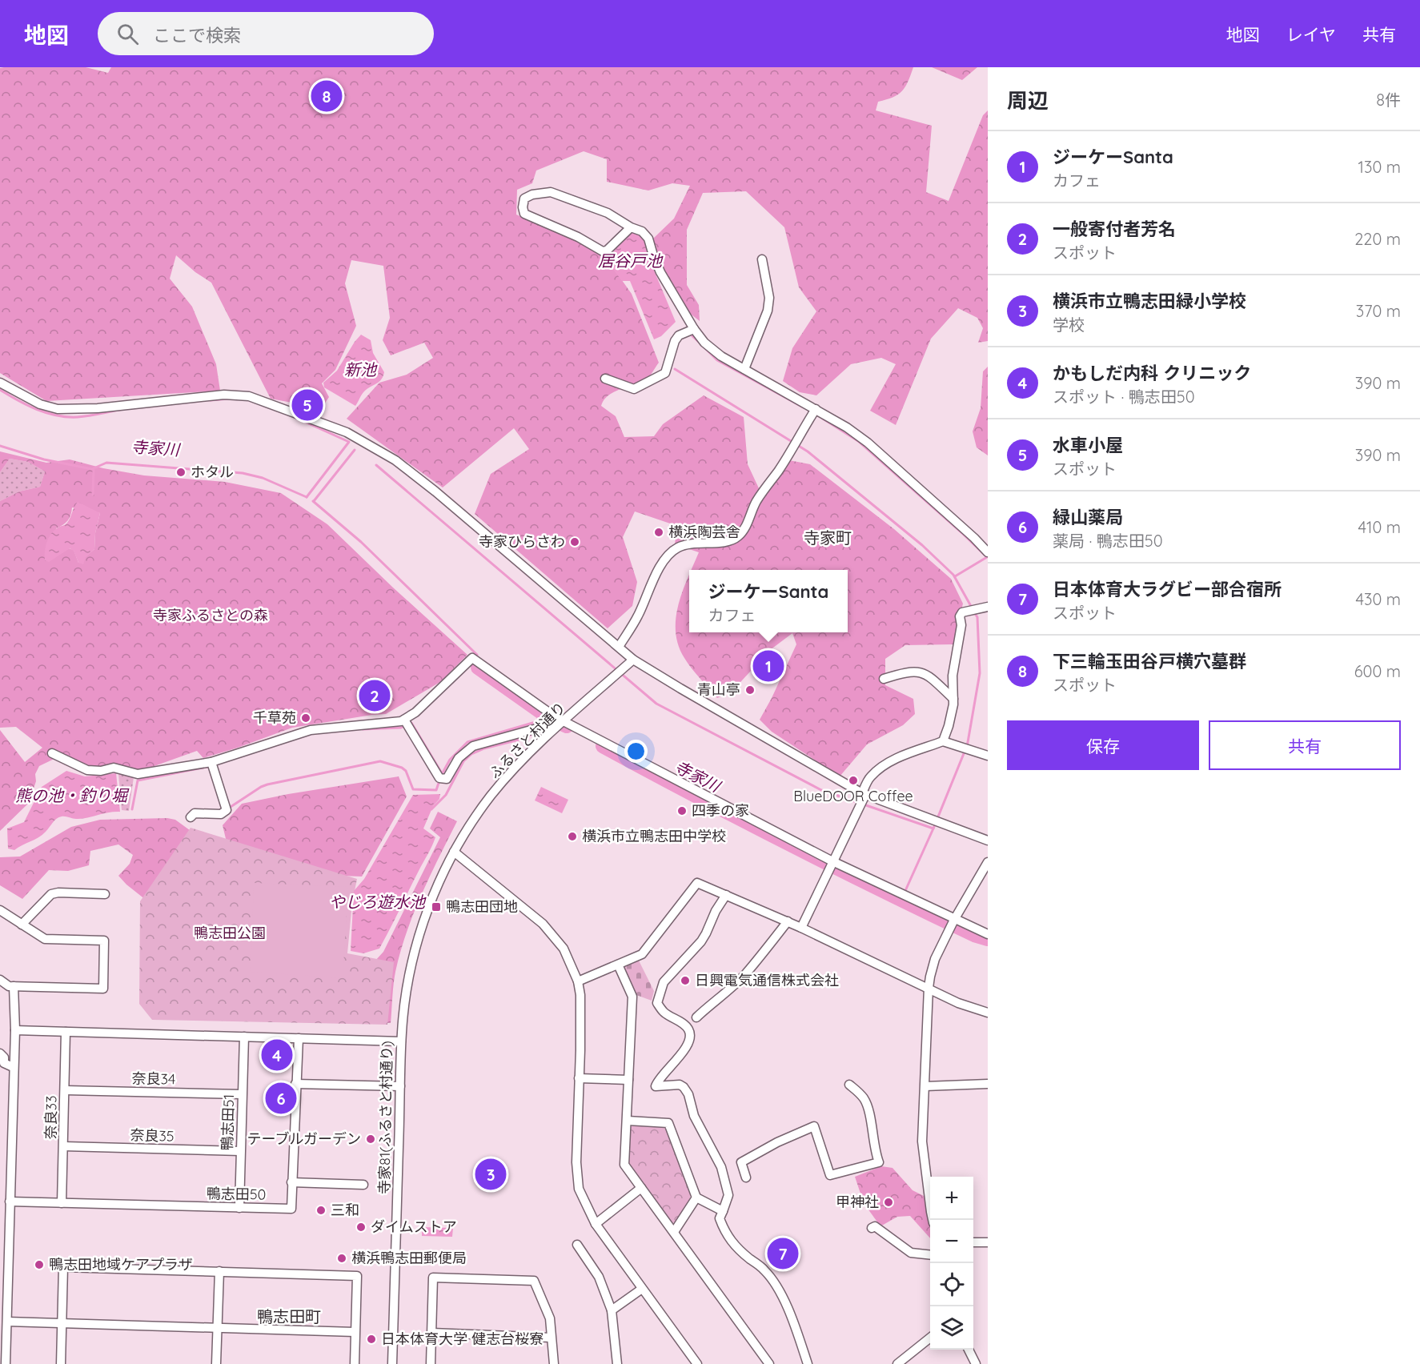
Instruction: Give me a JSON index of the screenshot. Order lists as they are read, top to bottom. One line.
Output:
{"streets":{"street":["ふるさと村通り","奈良34","奈良33","寺家81(ふるさと村通り)","鴨志田51","奈良35","鴨志田50"]},"crossings":[["ふるさと村通り","寺家81(ふるさと村通り)"],["奈良34","奈良33"],["奈良34","鴨志田51"],["奈良33","奈良35"],["奈良33","鴨志田50"],["鴨志田51","奈良35"],["鴨志田51","鴨志田50"]],"districts":["寺家町","鴨志田町"],"water":["居谷戸池","新池","寺家川","熊の池・釣り堀","やじろ遊水池"],"parks":["寺家ふるさとの森","鴨志田公園"],"places":{"other":["ホタル","横浜陶芸舎","寺家ひらさわ","青山亭","千草苑","BlueDOOR Coffee","四季の家","横浜市立鴨志田中学校","日興電気通信株式会社","テーブルガーデン","甲神社","三和","ダイムストア","横浜鴨志田郵便局","鴨志田地域ケアプラザ","日本体育大学 健志台桜寮"],"transit":["鴨志田団地"]},"page":{"header":"地図","search":"ここで検索","nav":["地図","レイヤ","共有"],"heading":["周辺","8件"],"pins":["8","5","1","2","4","6","3","7"],"list":[{"mark":"1","name":"ジーケーSanta","note":"カフェ","value":"130 m"},{"mark":"2","name":"一般寄付者芳名","note":"スポット","value":"220 m"},{"mark":"3","name":"横浜市立鴨志田緑小学校","note":"学校","value":"370 m"},{"mark":"4","name":"かもしだ内科 クリニック","note":"スポット · 鴨志田50","value":"390 m"},{"mark":"5","name":"水車小屋","note":"スポット","value":"390 m"},{"mark":"6","name":"緑山薬局","note":"薬局 · 鴨志田50","value":"410 m"},{"mark":"7","name":"日本体育大ラグビー部合宿所","note":"スポット","value":"430 m"},{"mark":"8","name":"下三輪玉田谷戸横穴墓群","note":"スポット","value":"600 m"}],"popup":["ジーケーSanta","カフェ"],"buttons":["保存","共有"],"map_buttons":["+","−"]}}
